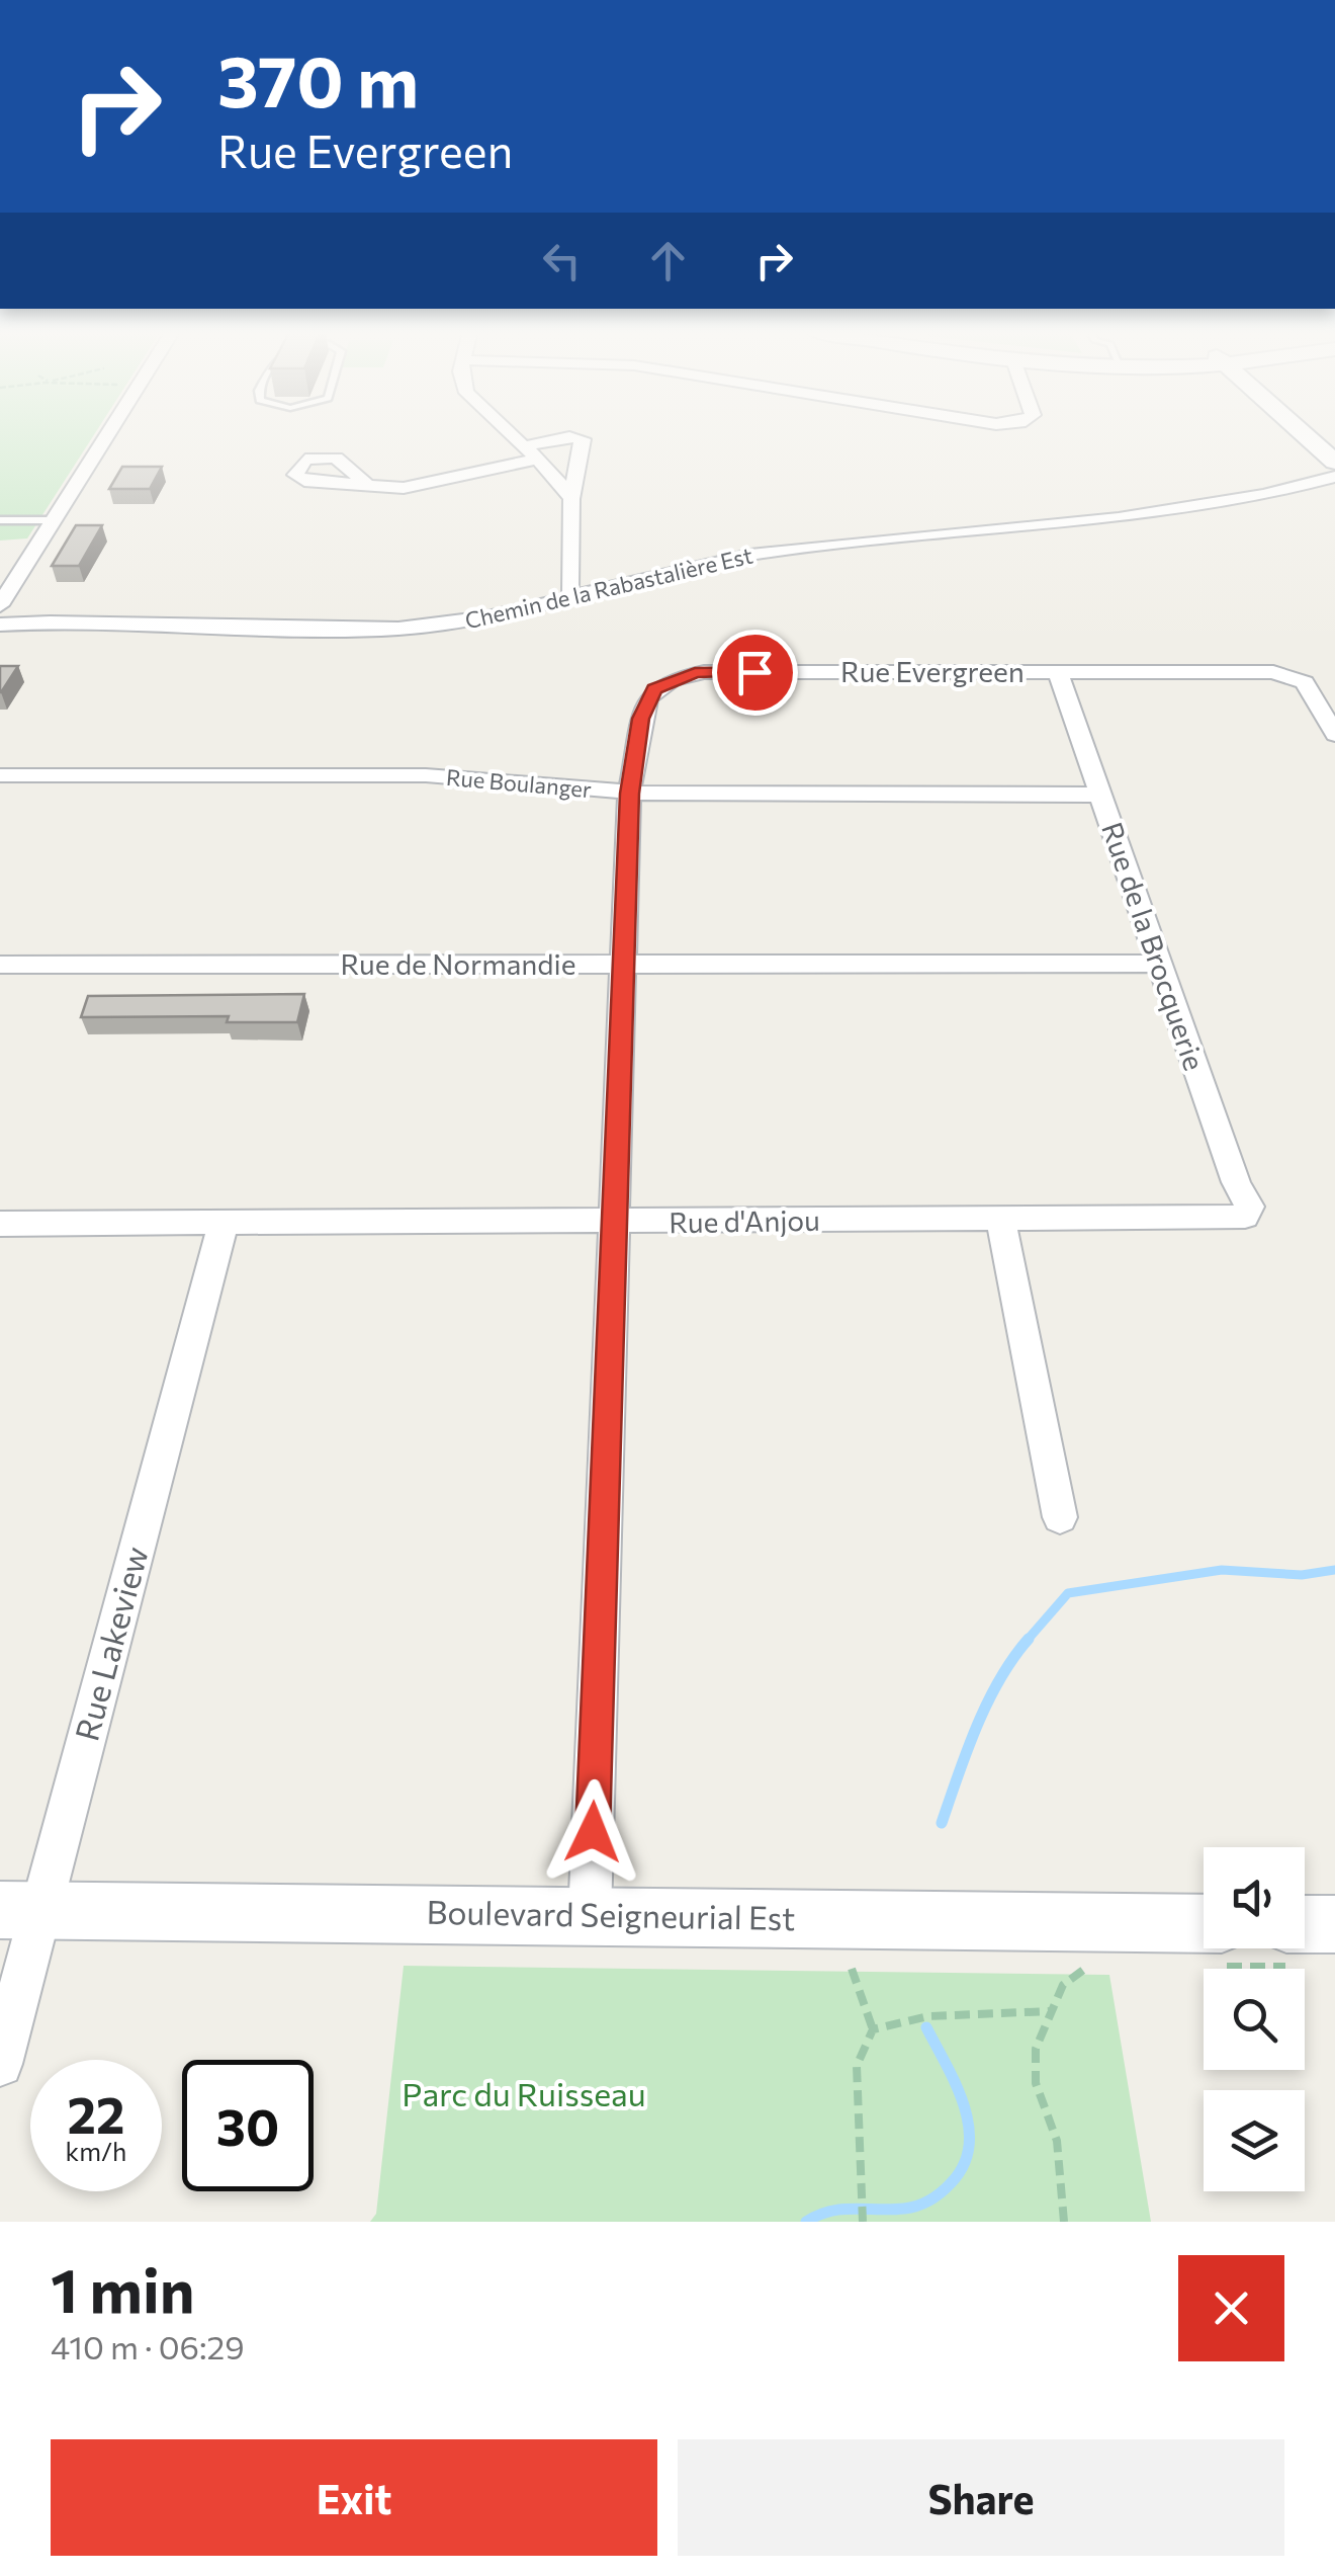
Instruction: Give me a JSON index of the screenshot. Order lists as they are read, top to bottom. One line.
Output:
{"streets":{"street":["Chemin de la Rabastalière Est","Rue Evergreen","Rue Boulanger","Rue de la Brocquerie","Rue de Normandie","Rue d'Anjou","Rue Lakeview","Boulevard Seigneurial Est"]},"crossings":[["Rue Evergreen","Rue Boulanger"],["Rue Evergreen","Rue de la Brocquerie"],["Rue Evergreen","Rue de Normandie"],["Rue Evergreen","Rue d'Anjou"],["Rue Evergreen","Boulevard Seigneurial Est"],["Rue Boulanger","Rue de la Brocquerie"],["Rue de la Brocquerie","Rue de Normandie"],["Rue de la Brocquerie","Rue d'Anjou"],["Rue d'Anjou","Rue Lakeview"],["Rue Lakeview","Boulevard Seigneurial Est"]],"parks":["Parc du Ruisseau"],"page":{"turn":["370 m","Rue Evergreen"],"speed":"22 km/h","limit":"30","heading":["1 min","410 m · 06:29"],"buttons":["Exit","Share"]}}
